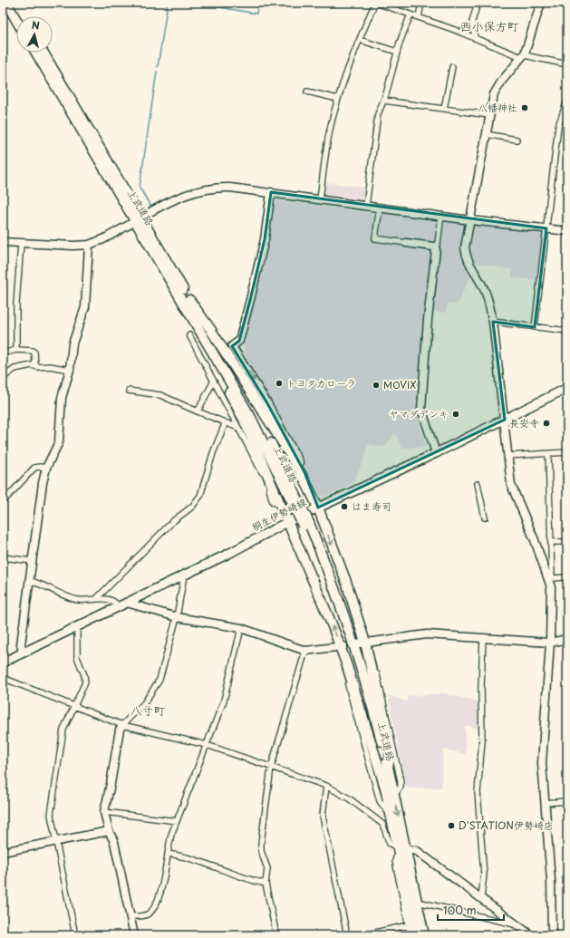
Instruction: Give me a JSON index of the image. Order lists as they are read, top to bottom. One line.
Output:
{"streets":{"highway":["上武道路"],"main road":["桐生伊勢崎線"]},"districts":["西小保方町","八寸町"],"places":["八幡神社","トヨタカローラ","MOVIX","ヤマダデンキ","長安寺","はま寿司","D'STATION伊勢崎店"],"scale_bar":"100 m","north":"top"}
